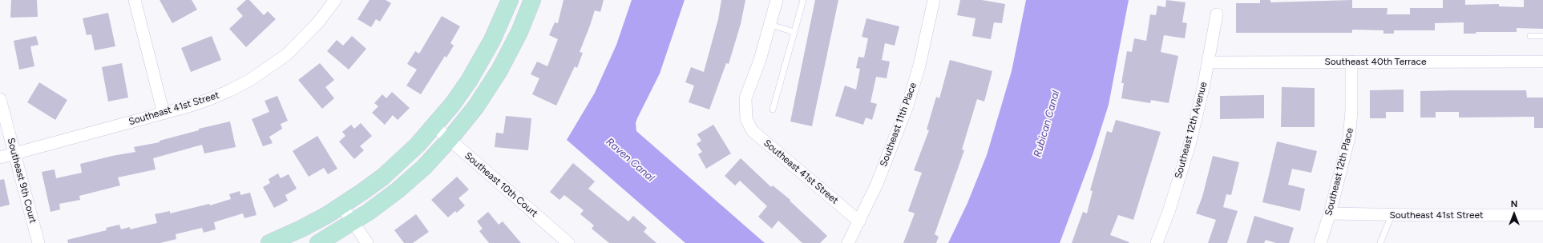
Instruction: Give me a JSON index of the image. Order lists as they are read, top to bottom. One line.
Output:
{"streets":{"street":["Southeast 40th Terrace","Southeast 41st Street","Southeast 11th Place","Southeast 12th Avenue","Southeast 12th Place","Southeast 9th Court","Southeast 10th Court"]},"crossings":[["Southeast 40th Terrace","Southeast 12th Avenue"],["Southeast 40th Terrace","Southeast 12th Place"],["Southeast 41st Street","Southeast 11th Place"],["Southeast 41st Street","Southeast 12th Place"],["Southeast 41st Street","Southeast 9th Court"]],"water":["Rubican Canal","Raven Canal"],"north":"top"}
